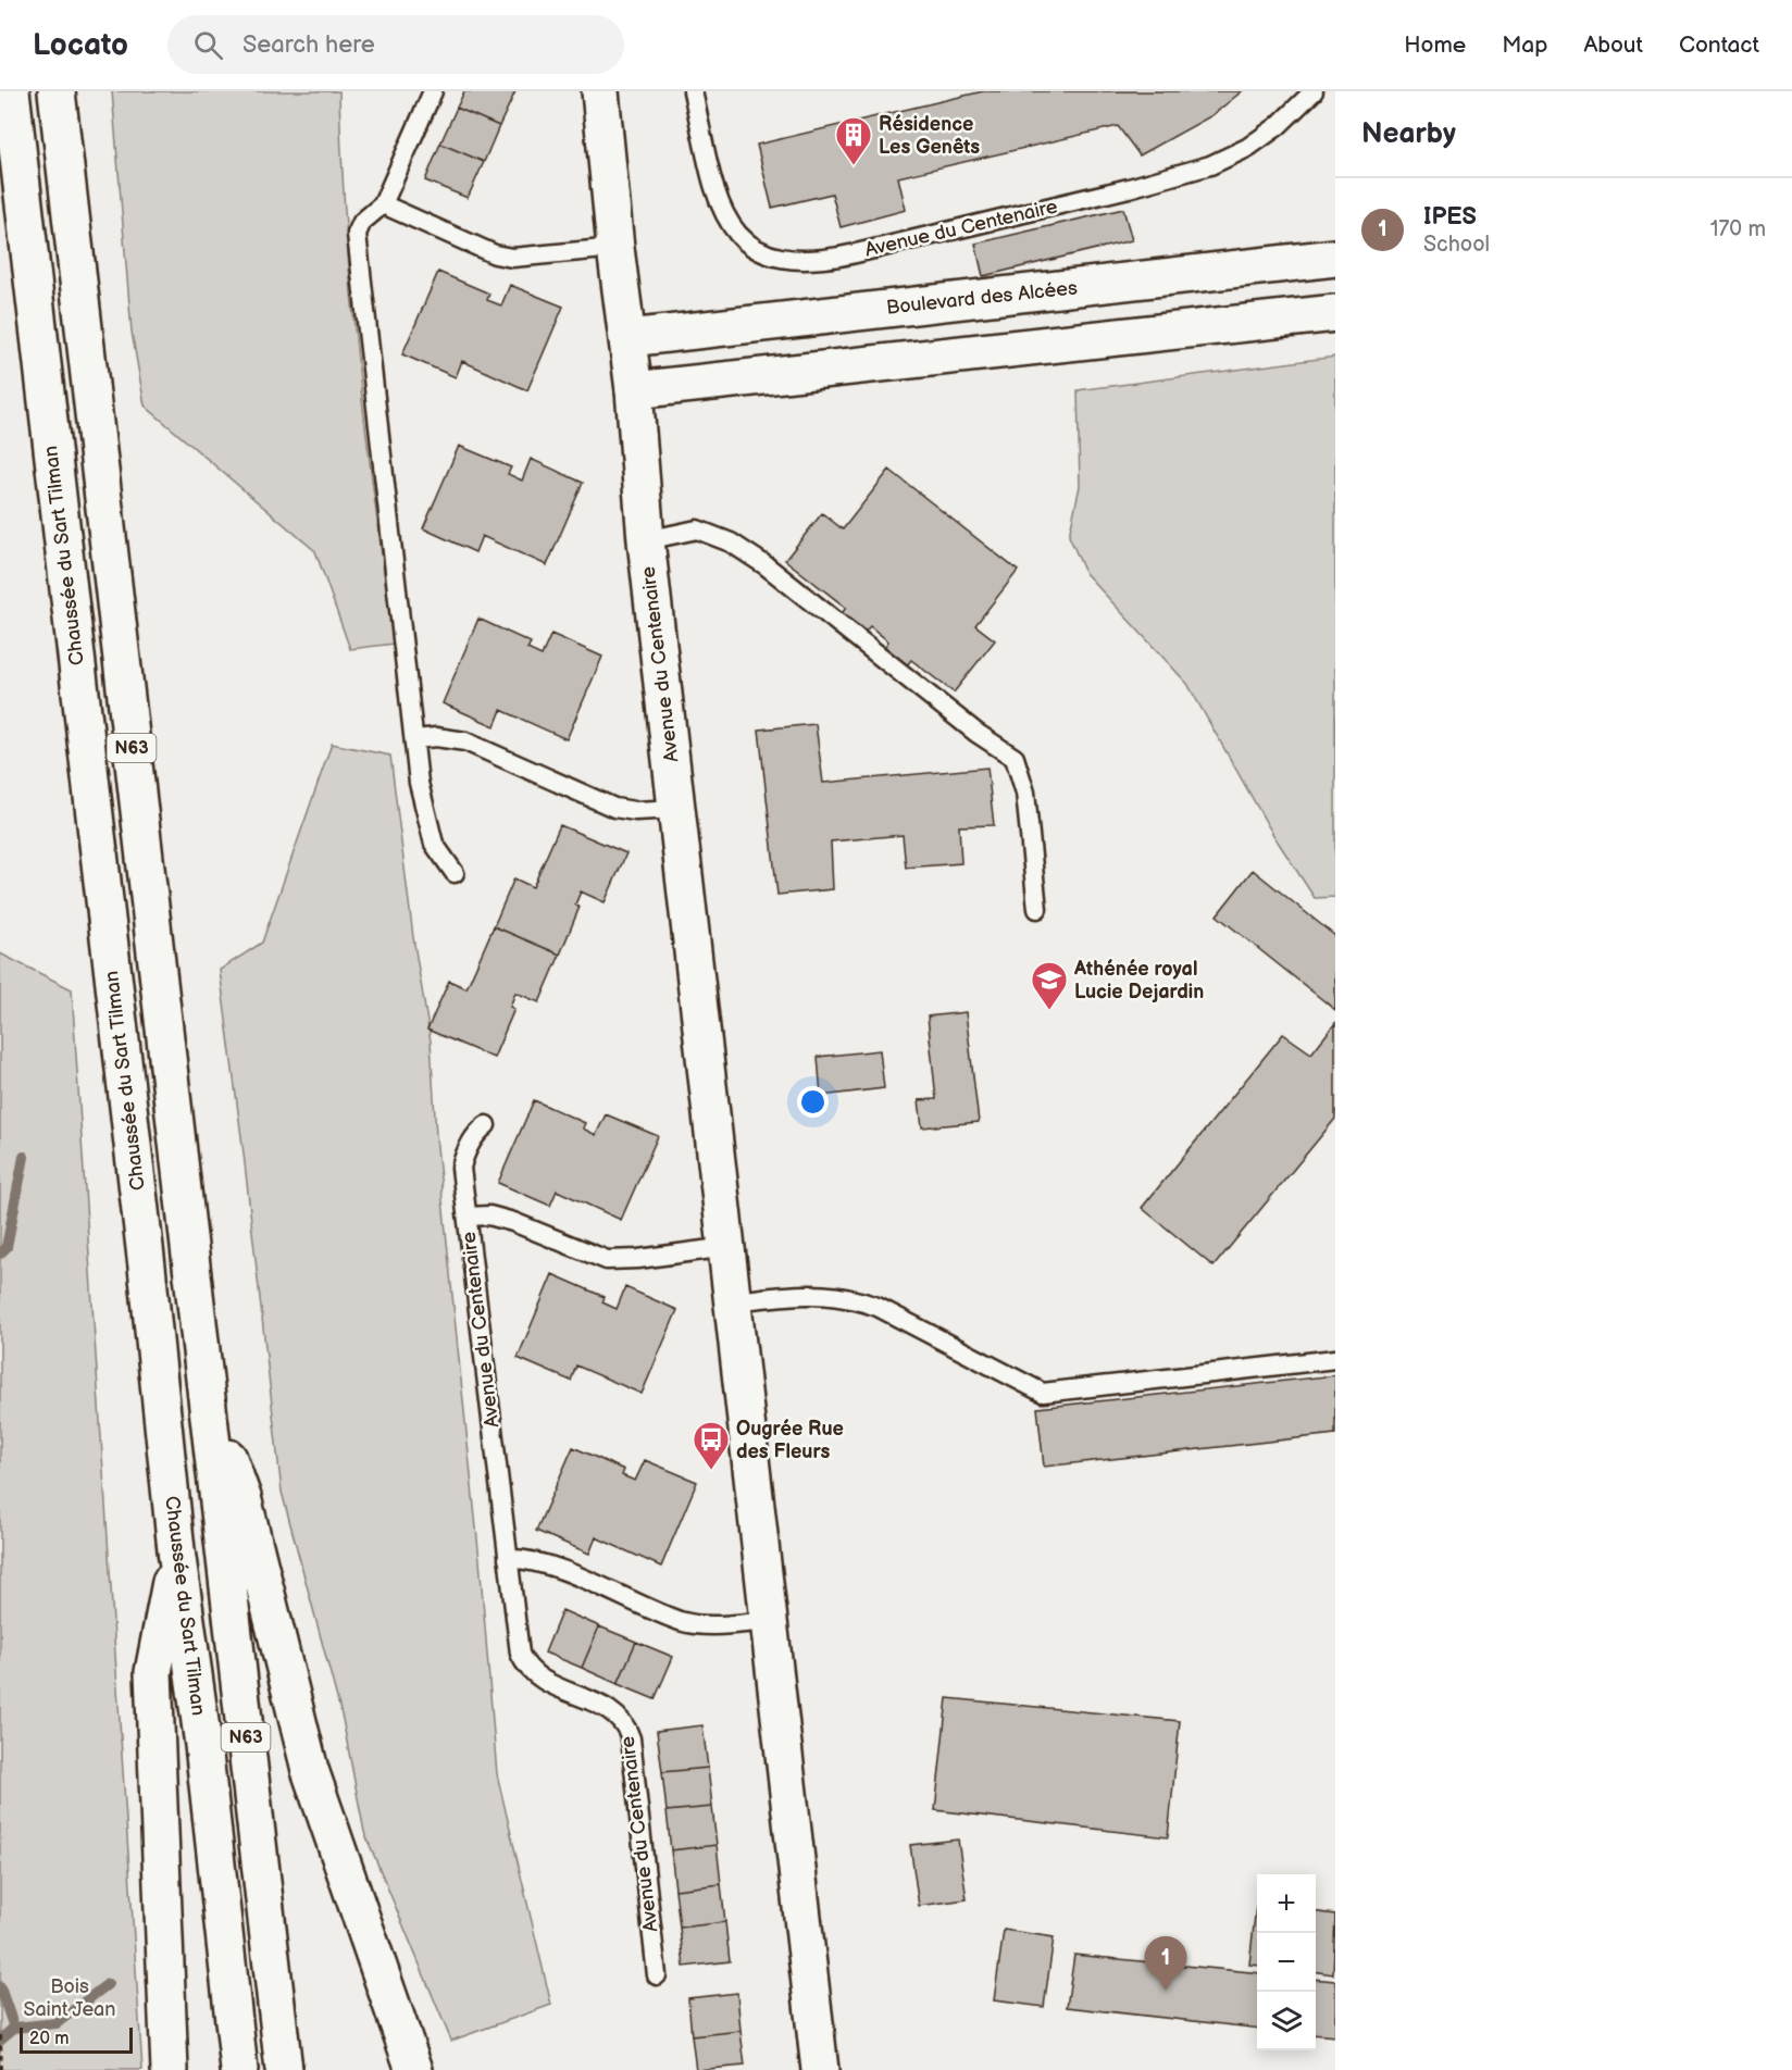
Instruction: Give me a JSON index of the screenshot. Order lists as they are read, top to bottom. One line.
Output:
{"streets":{"main road":["Avenue du Centenaire","Boulevard des Alcées","Chaussée du Sart Tilman","N63"]},"crossings":[["Avenue du Centenaire","Boulevard des Alcées"]],"parks":["Bois Saint Jean"],"places":{"building":["Résidence Les Genêts"],"school or university":["Athénée royal Lucie Dejardin"],"bus stop":["Ougrée Rue des Fleurs"]},"scale_bar":"20 m","page":{"header":"Locato","search":"Search here","nav":["Home","Map","About","Contact"],"heading":"Nearby","list":[{"mark":"1","name":"IPES","note":"School","value":"170 m"}],"map_buttons":["+","−"],"pins":"1","scale":"20 m"}}
